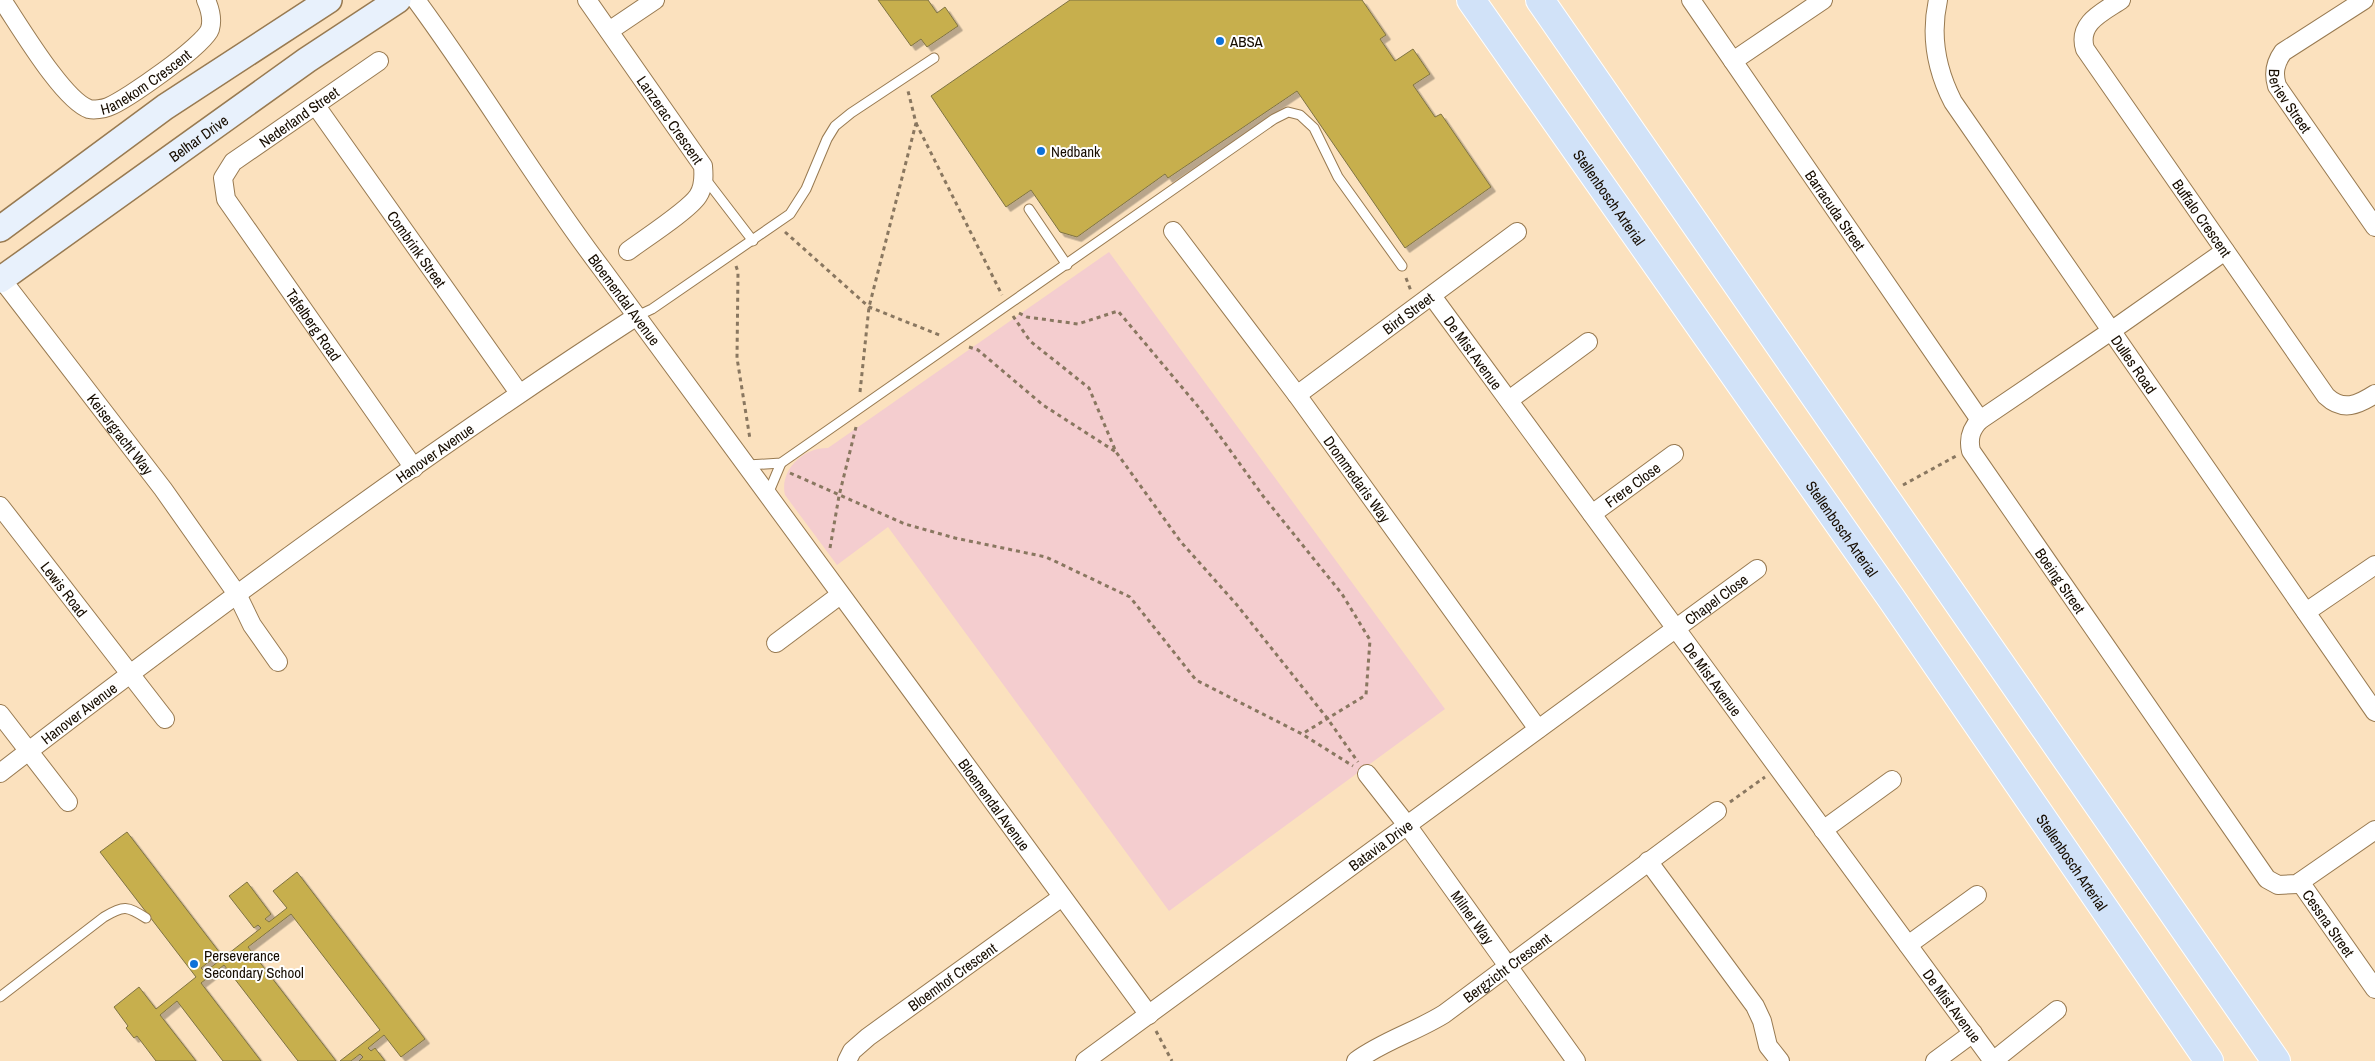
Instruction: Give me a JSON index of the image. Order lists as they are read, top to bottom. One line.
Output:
{"streets":{"main road":["Belhar Drive","Stellenbosch Arterial"],"street":["Hanekom Crescent","Beriev Street","Nederland Street","Lanzerac Crescent","Barracuda Street","Buffalo Crescent","Combrink Street","Bloemendal Avenue","Bird Street","Tafelberg Road","De Mist Avenue","Dulles Road","Keisergracht Way","Hanover Avenue","Drommedaris Way","Frere Close","Boeing Street","Lewis Road","Chapel Close","Batavia Drive","Milner Way","Cessna Street","Bergzicht Crescent","Bloemhof Crescent"]},"crossings":[["Nederland Street","Combrink Street"],["Nederland Street","Tafelberg Road"],["Belhar Drive","Keisergracht Way"],["Combrink Street","Hanover Avenue"],["Bloemendal Avenue","Hanover Avenue"],["Bloemendal Avenue","Batavia Drive"],["Bloemendal Avenue","Bloemhof Crescent"],["Bird Street","De Mist Avenue"],["Bird Street","Drommedaris Way"],["Tafelberg Road","Hanover Avenue"],["De Mist Avenue","Frere Close"],["De Mist Avenue","Chapel Close"],["De Mist Avenue","Batavia Drive"],["Keisergracht Way","Hanover Avenue"],["Hanover Avenue","Lewis Road"],["Drommedaris Way","Batavia Drive"],["Boeing Street","Cessna Street"],["Chapel Close","Batavia Drive"],["Batavia Drive","Milner Way"],["Milner Way","Bergzicht Crescent"]],"places":["ABSA","Nedbank","Perseverance Secondary School"]}
